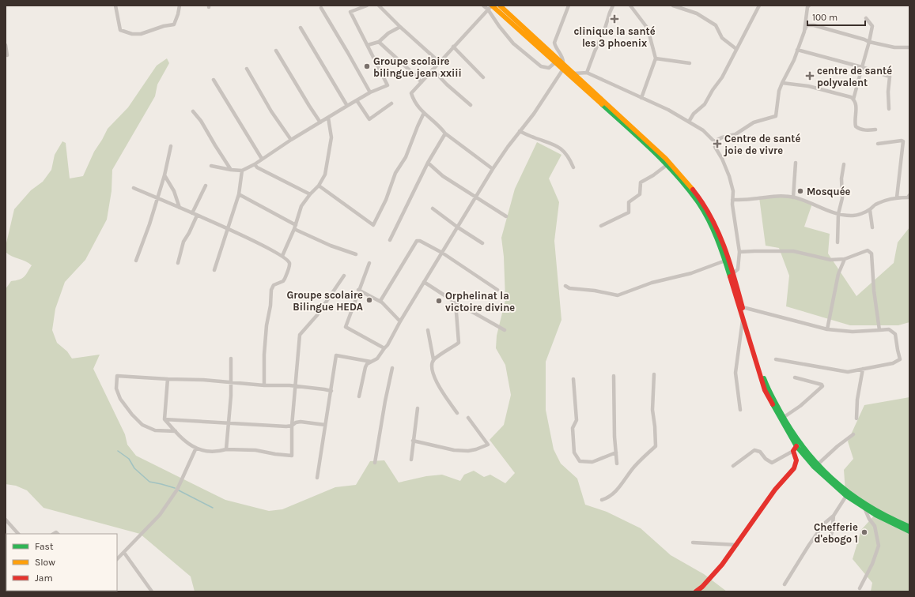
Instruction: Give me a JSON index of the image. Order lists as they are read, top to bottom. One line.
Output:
{"places":{"health":["clinique la santé les 3 phoenix","centre de santé polyvalent","Centre de santé joie de vivre"],"other":["Groupe scolaire bilingue jean xxiii","Mosquée","Groupe scolaire Bilingue HEDA","Orphelinat la victoire divine","Chefferie d'ebogo 1"]},"legend":["Fast","Slow","Jam"],"scale_bar":"100 m"}
